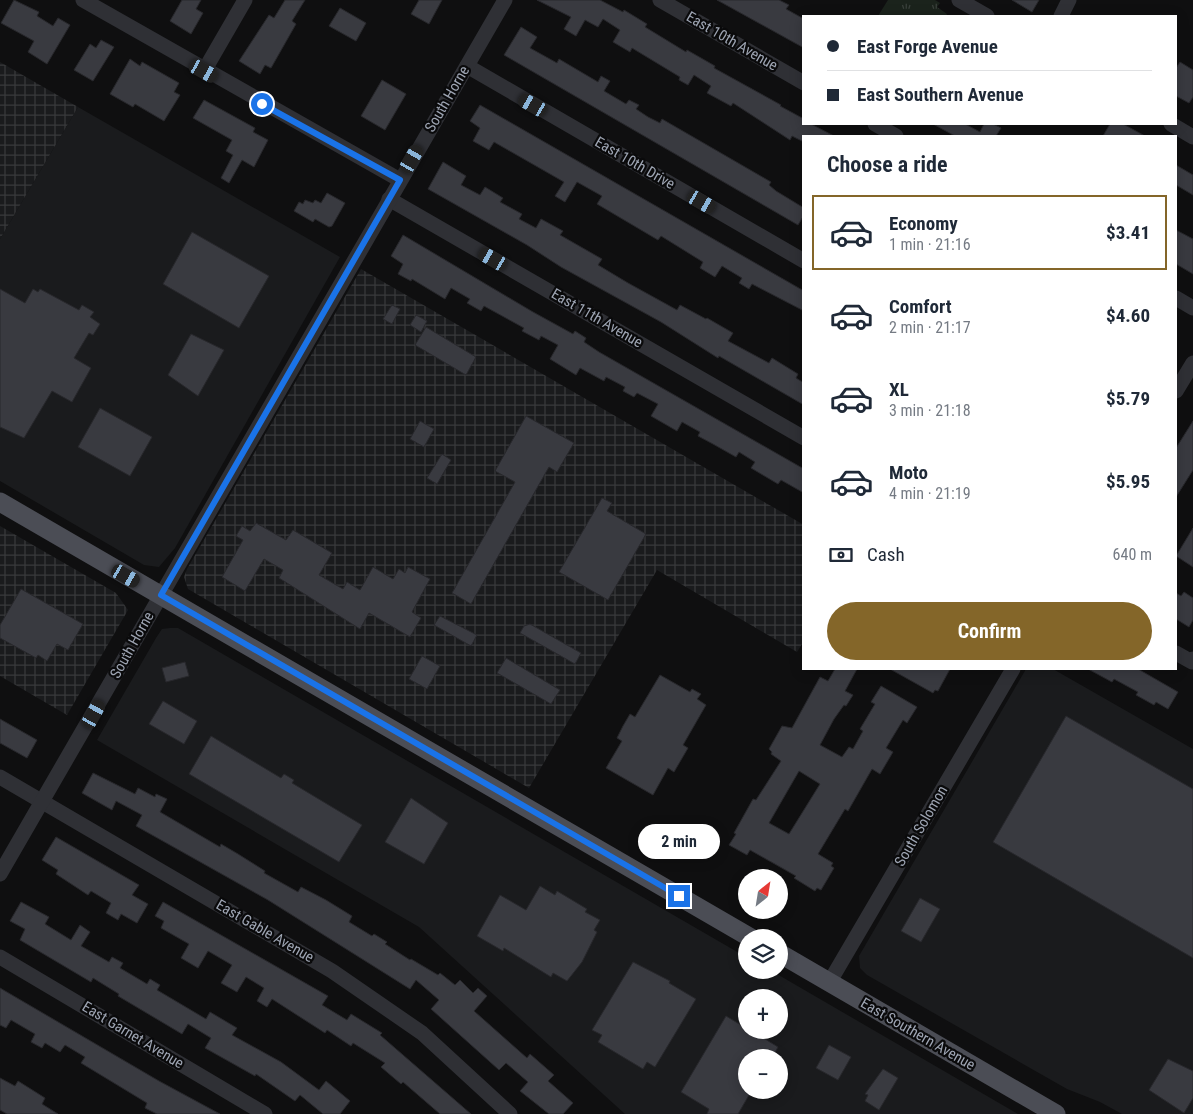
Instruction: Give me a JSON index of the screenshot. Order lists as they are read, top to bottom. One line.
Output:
{"streets":{"main road":["East Southern Avenue"],"street":["East 10th Avenue","South Horne","East 10th Drive","East 11th Avenue","South Solomon","East Gable Avenue","East Garnet Avenue"]},"crossings":[["South Horne","East 10th Drive"],["South Horne","East 11th Avenue"],["South Horne","East Gable Avenue"],["South Solomon","East Southern Avenue"]],"north":"top right","page":{"banner":["East Forge Avenue","East Southern Avenue"],"heading":"Choose a ride","list":[{"name":"Economy","note":"1 min · 21:16","value":"$3.41"},{"name":"Comfort","note":"2 min · 21:17","value":"$4.60"},{"name":"XL","note":"3 min · 21:18","value":"$5.79"},{"name":"Moto","note":"4 min · 21:19","value":"$5.95"}],"pay":["Cash","640 m"],"buttons":"Confirm","bubble":"2 min","map_buttons":["+","−"]}}
